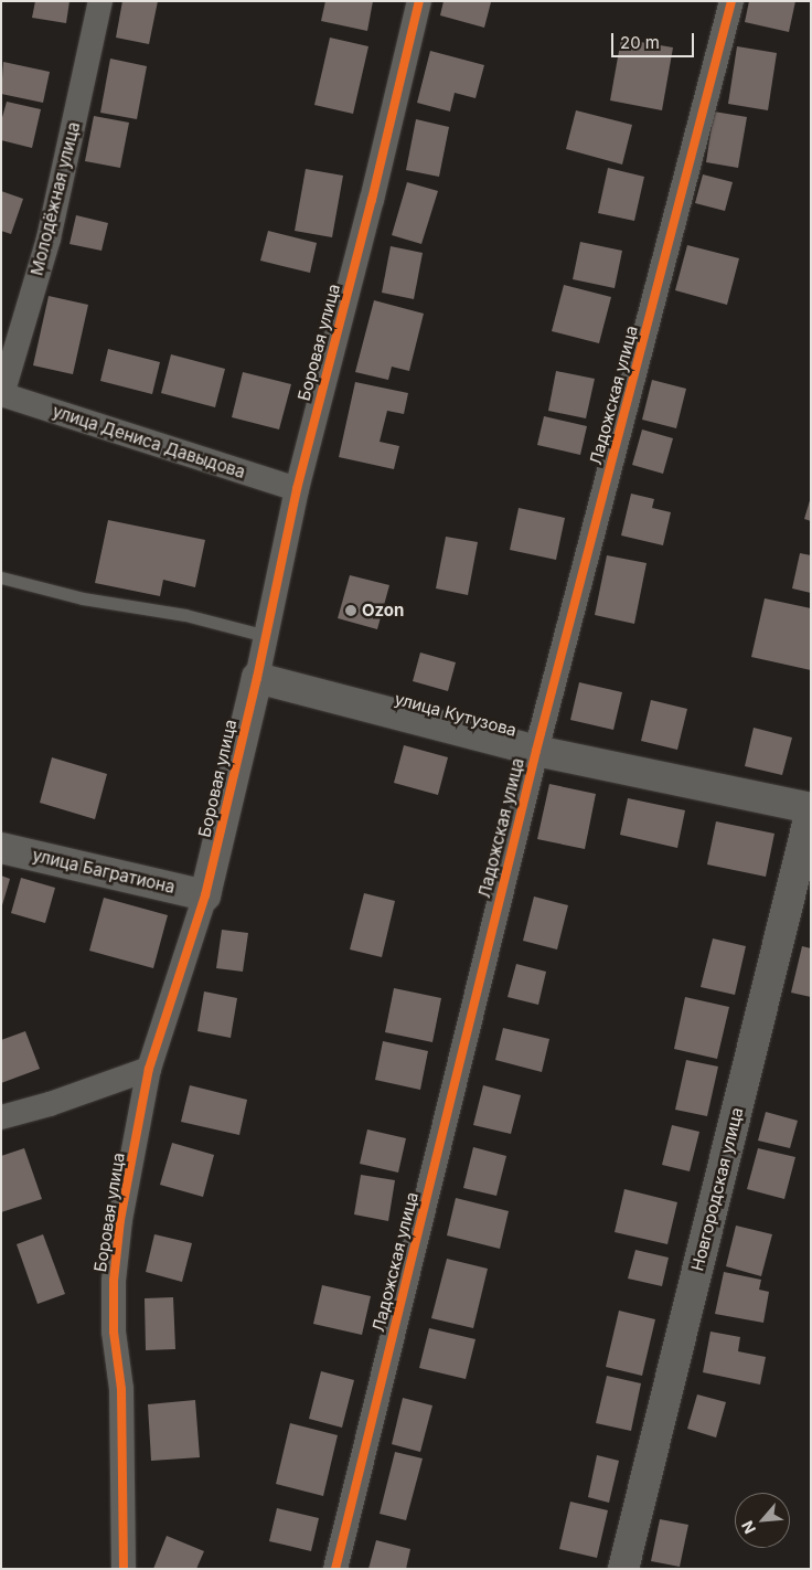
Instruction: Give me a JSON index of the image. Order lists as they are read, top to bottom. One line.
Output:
{"streets":{"street":["Молодёжная улица","Боровая улица","Ладожская улица","улица Дениса Давыдова","улица Кутузова","улица Багратиона","Новгородская улица"]},"crossings":[["Молодёжная улица","улица Дениса Давыдова"],["Боровая улица","улица Дениса Давыдова"],["Боровая улица","улица Кутузова"],["Боровая улица","улица Багратиона"],["Ладожская улица","улица Кутузова"],["улица Кутузова","Новгородская улица"]],"places":["Ozon"],"scale_bar":"20 m","north":"bottom left"}
